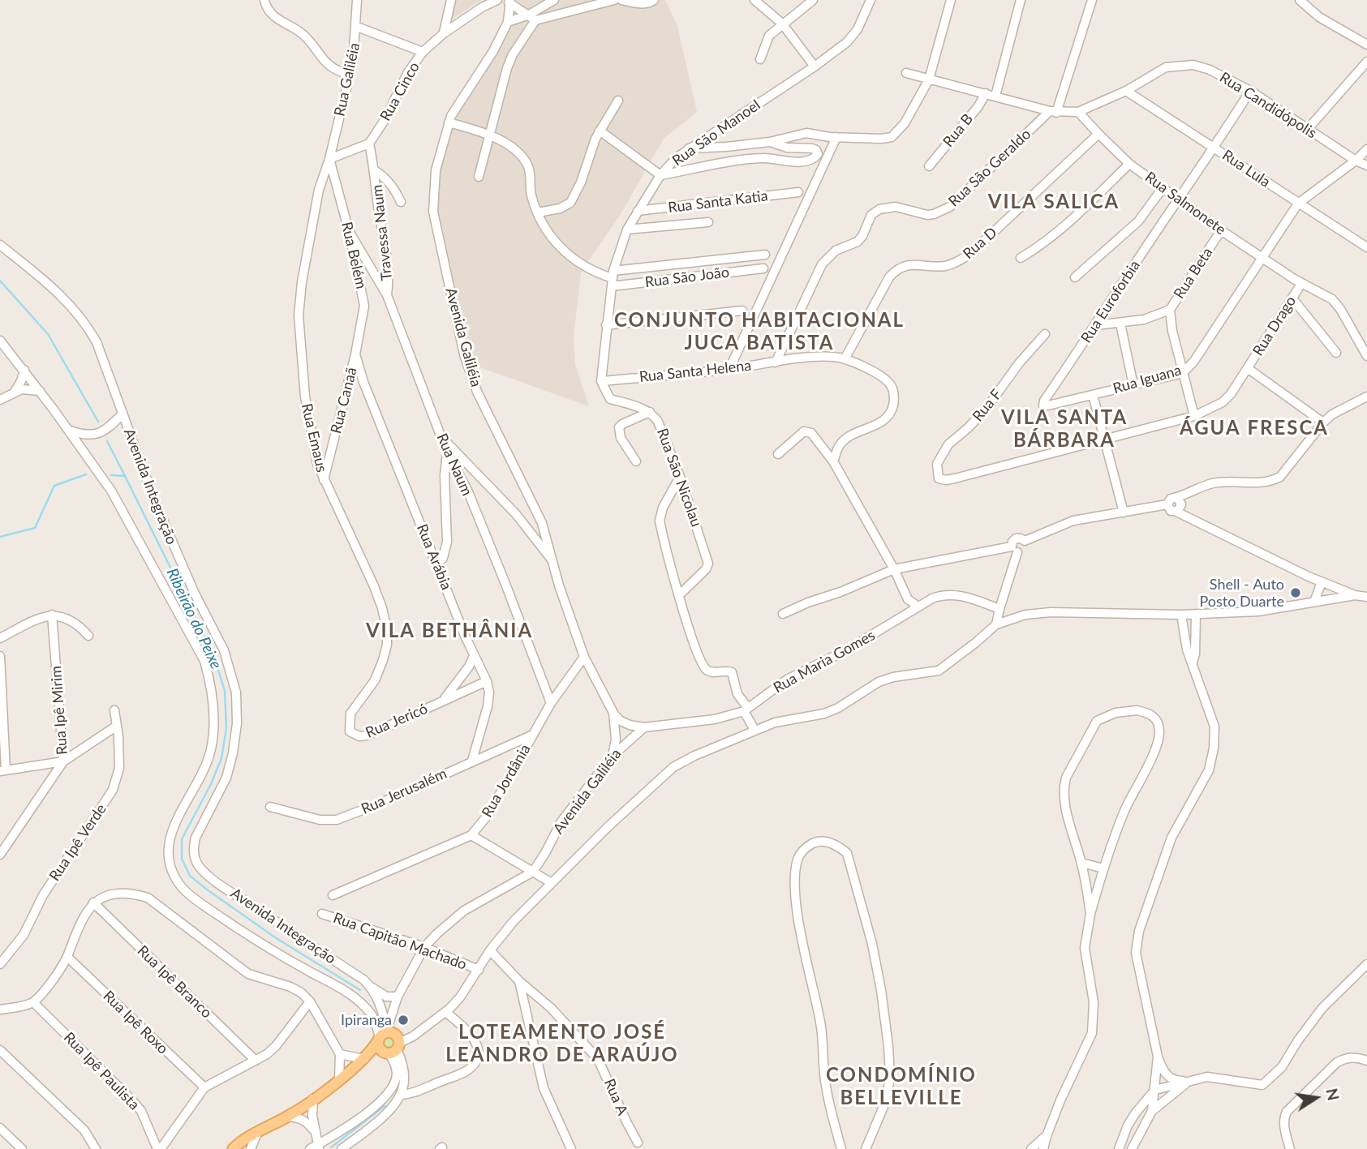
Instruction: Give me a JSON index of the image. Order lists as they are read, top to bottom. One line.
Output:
{"streets":{"street":["Rua Galiléia","Rua Cinco","Rua Candidópolis","Rua B","Rua São Manoel","Rua São Geraldo","Rua Lula","Rua Santa Katia","Rua Salmonete","Travessa Naum","Rua D","Rua Belém","Rua Beta","Rua São João","Rua Euroforbia","Rua Drago","Avenida Galiléia","Rua Santa Helena","Rua Iguana","Rua Canaã","Rua F","Rua Emaus","Rua Naum","Rua São Nicolau","Avenida Integração","Rua Arábia","Rua Maria Gomes","Rua Ipê Mirim","Rua Jericó","Rua Jordânia","Rua Jerusalém","Rua Ipê Verde","Rua Capitão Machado","Rua Ipê Branco","Rua Ipê Roxo","Rua Ipê Paulista","Rua A"]},"crossings":[["Rua Galiléia","Rua Belém"],["Rua Galiléia","Rua Emaus"],["Rua Cinco","Travessa Naum"],["Rua Candidópolis","Rua B"],["Rua Candidópolis","Rua São Geraldo"],["Rua Candidópolis","Rua Lula"],["Rua Candidópolis","Rua Salmonete"],["Rua Candidópolis","Rua Euroforbia"],["Rua São Manoel","Rua Santa Katia"],["Rua São Manoel","Rua São João"],["Rua São Manoel","Rua Santa Helena"],["Rua São Manoel","Rua São Nicolau"],["Rua São Geraldo","Rua Santa Helena"],["Rua Lula","Rua Euroforbia"],["Rua Lula","Rua Iguana"],["Rua Salmonete","Rua D"],["Rua Salmonete","Rua Beta"],["Rua Salmonete","Rua Euroforbia"],["Rua Salmonete","Rua Drago"],["Rua Salmonete","Rua Iguana"],["Travessa Naum","Rua Naum"],["Rua D","Rua Santa Helena"],["Rua Belém","Rua Canaã"],["Rua Belém","Rua Emaus"],["Rua Belém","Rua Naum"],["Rua Belém","Rua Arábia"],["Rua Beta","Rua Euroforbia"],["Rua Euroforbia","Rua Iguana"],["Rua Drago","Rua F"],["Avenida Galiléia","Avenida Integração"],["Avenida Galiléia","Rua Maria Gomes"],["Avenida Galiléia","Rua Jordânia"],["Avenida Galiléia","Rua Capitão Machado"],["Rua Santa Helena","Rua São Nicolau"],["Rua Canaã","Rua Emaus"],["Rua Canaã","Rua Arábia"],["Rua Emaus","Rua Jericó"],["Rua Naum","Rua Jordânia"],["Rua Arábia","Rua Jericó"],["Rua Arábia","Rua Jerusalém"],["Rua Jordânia","Rua Jerusalém"]],"districts":["VILA SALICA","CONJUNTO HABITACIONAL JUCA BATISTA","VILA SANTA BÁRBARA","ÁGUA FRESCA","VILA BETHÂNIA","LOTEAMENTO JOSÉ LEANDRO DE ARAÚJO","CONDOMÍNIO BELLEVILLE"],"water":["Ribeirão do Peixe"],"places":["Shell - Auto Posto Duarte","Ipiranga"],"north":"right"}
